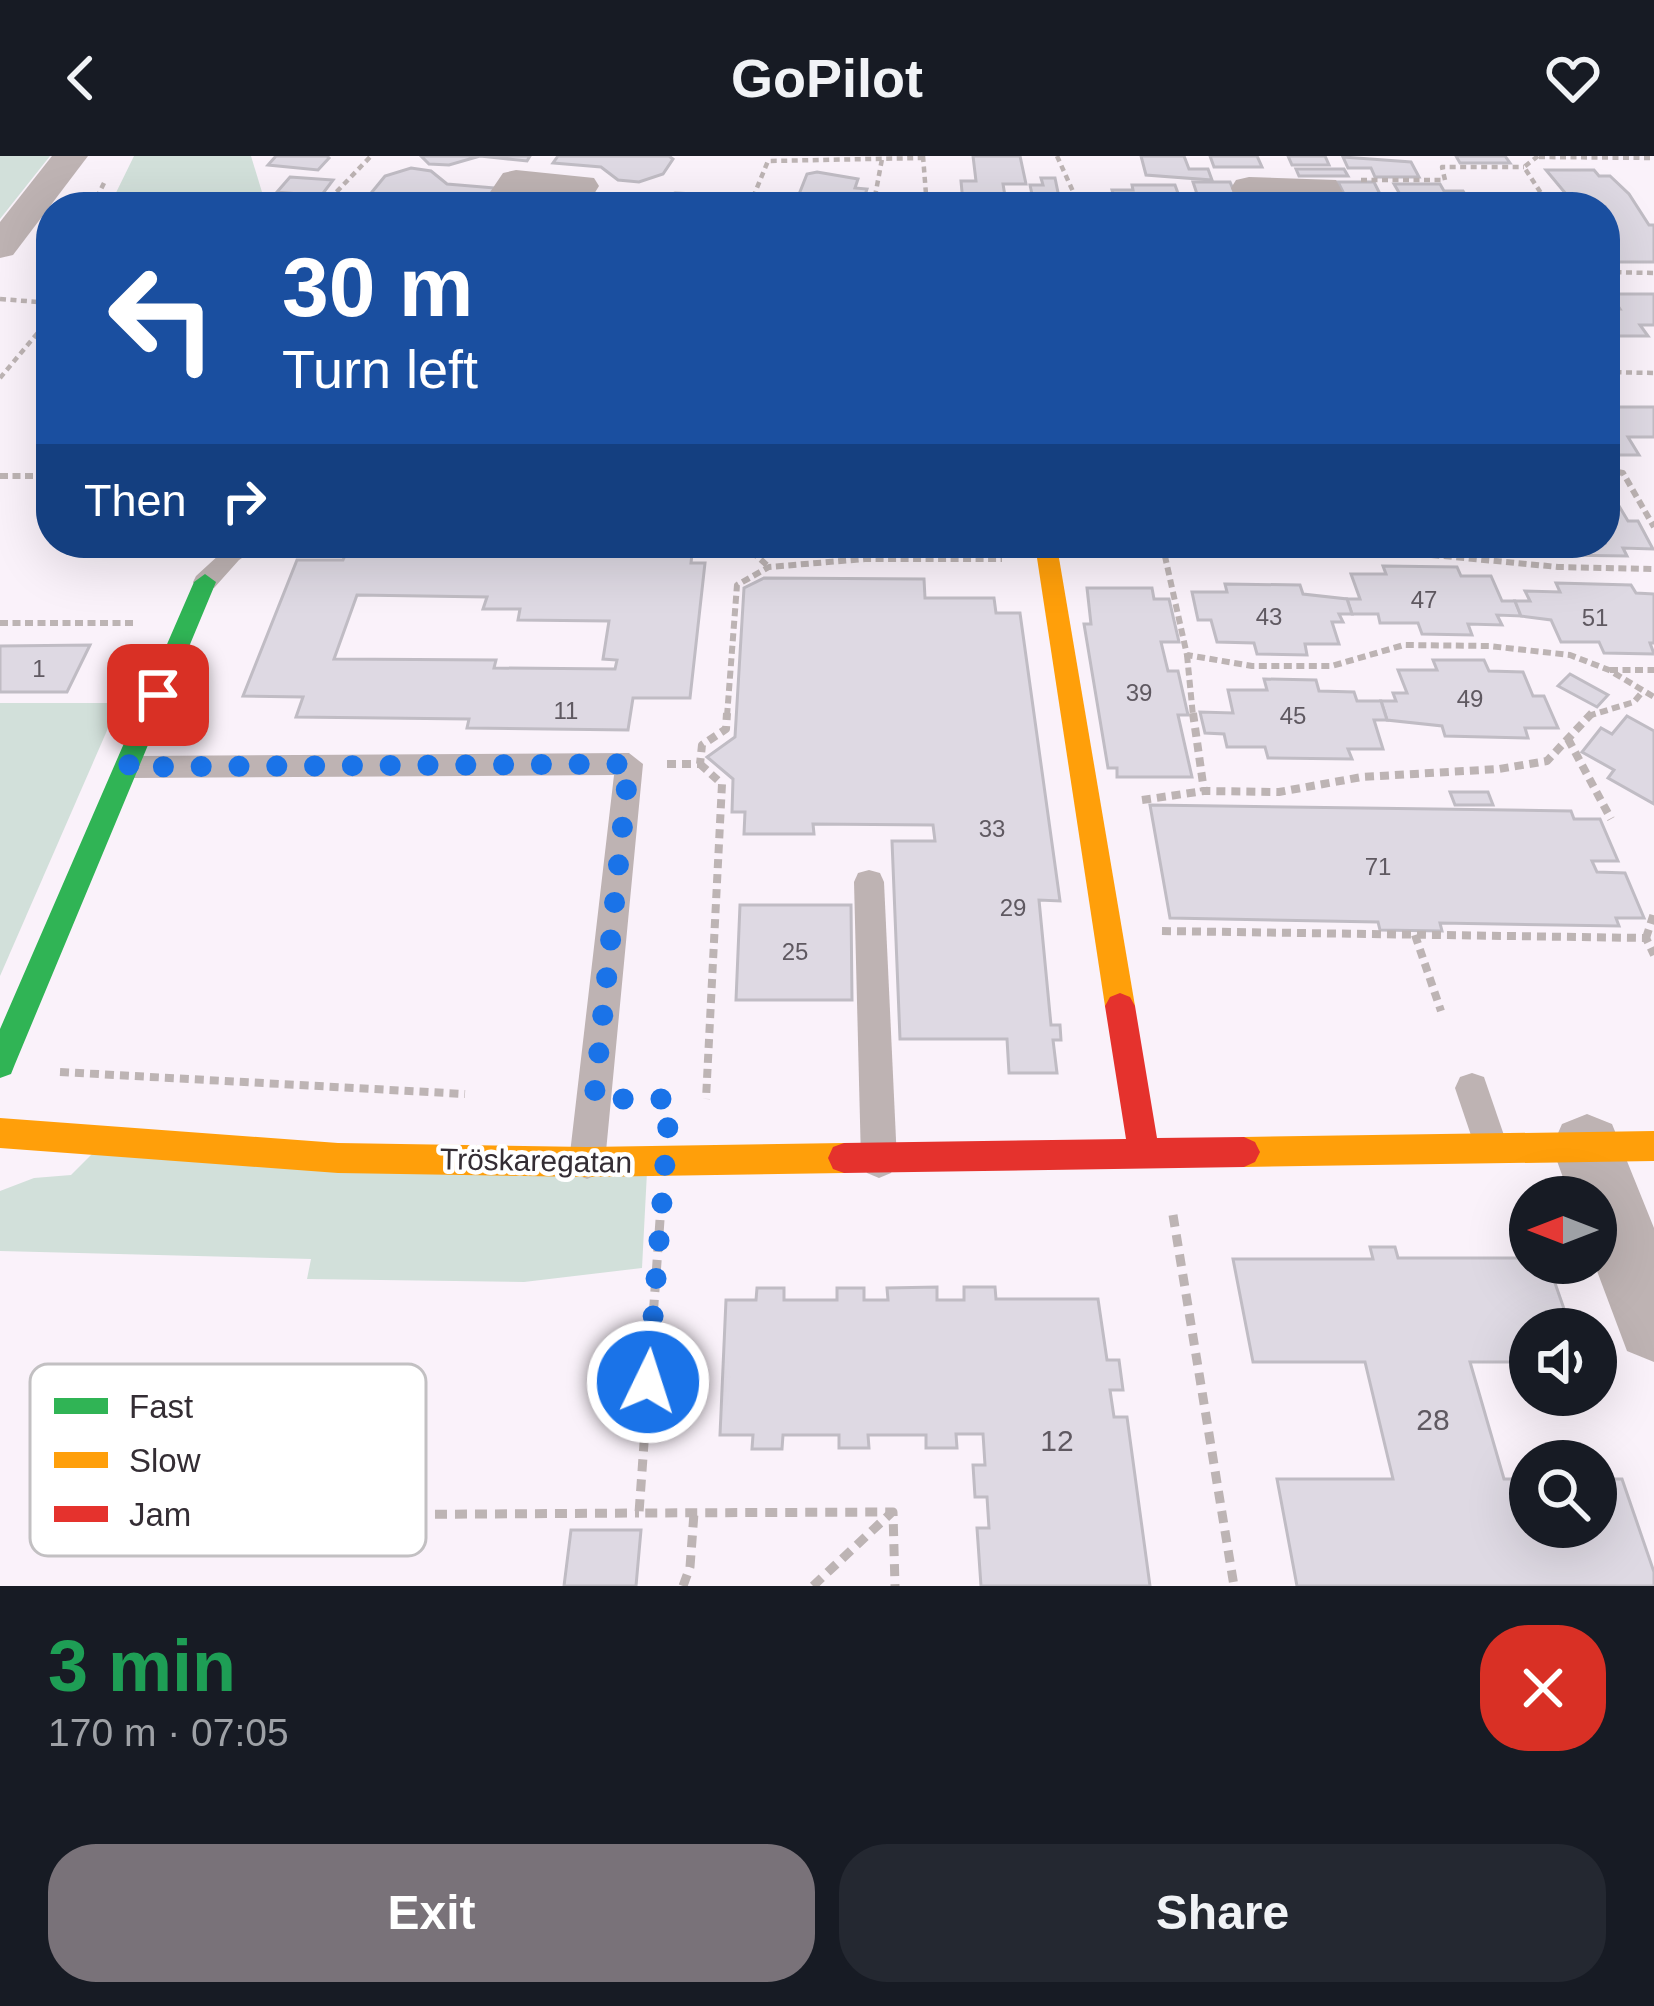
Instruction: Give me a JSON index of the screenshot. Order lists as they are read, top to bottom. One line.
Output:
{"streets":{"street":["Tröskaregatan"]},"house_numbers":["47","43","51","1","39","49","11","45","33","71","29","25","28","12"],"legend":["Fast","Slow","Jam"],"north":"left","page":{"header":"GoPilot","turn":["30 m","Turn left"],"then":"Then","heading":["3 min","170 m · 07:05"],"buttons":["Exit","Share"]}}
